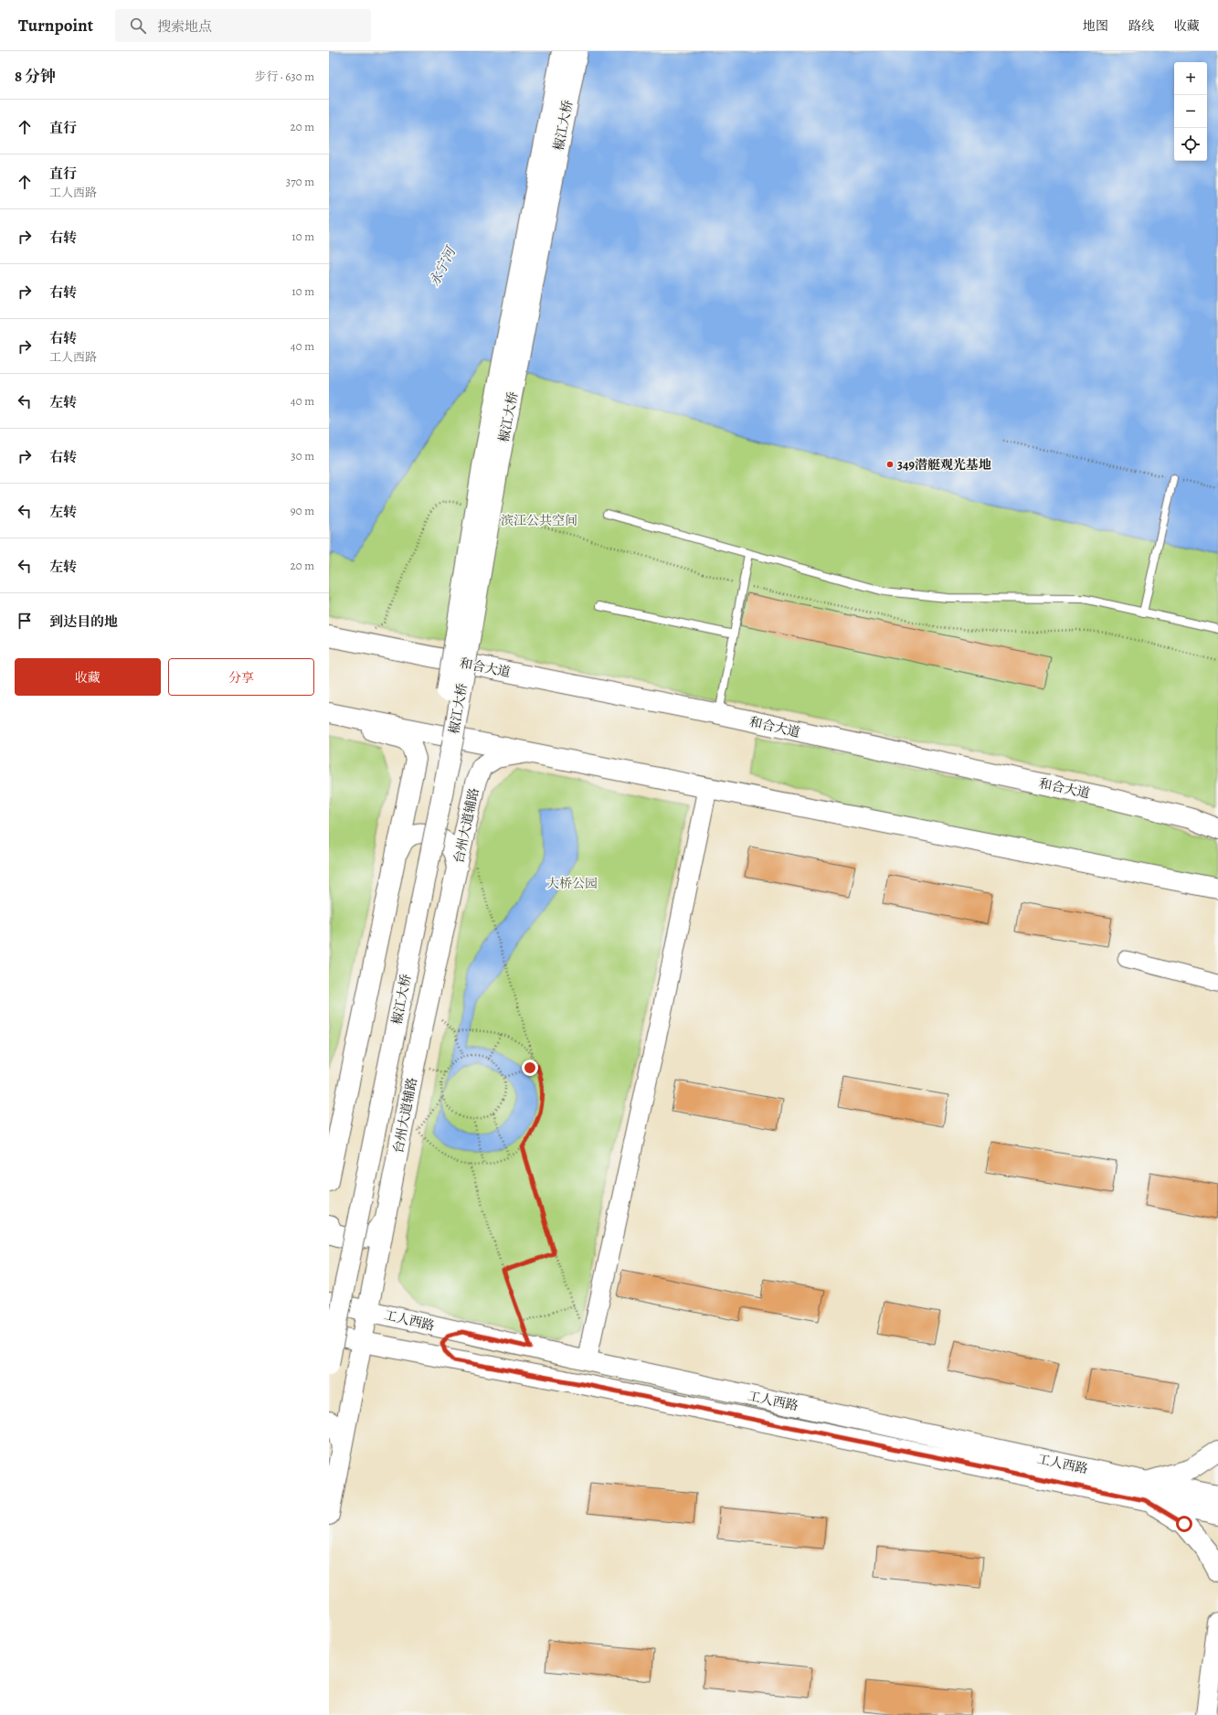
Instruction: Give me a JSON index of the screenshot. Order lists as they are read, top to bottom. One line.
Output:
{"streets":{"main road":["椒江大桥","和合大道","台州大道辅路","工人西路"]},"crossings":[["台州大道辅路","工人西路"]],"water":["永宁河"],"parks":["滨江公共空间","大桥公园"],"places":["349潜艇观光基地"],"page":{"header":"Turnpoint","search":"搜索地点","nav":["地图","路线","收藏"],"heading":["8 分钟","步行 · 630 m"],"map_buttons":["+","−"],"list":[["直行","20 m"],["直行","工人西路","370 m"],["右转","10 m"],["右转","10 m"],["右转","工人西路","40 m"],["左转","40 m"],["右转","30 m"],["左转","90 m"],["左转","20 m"],"到达目的地"],"buttons":["收藏","分享"]}}
